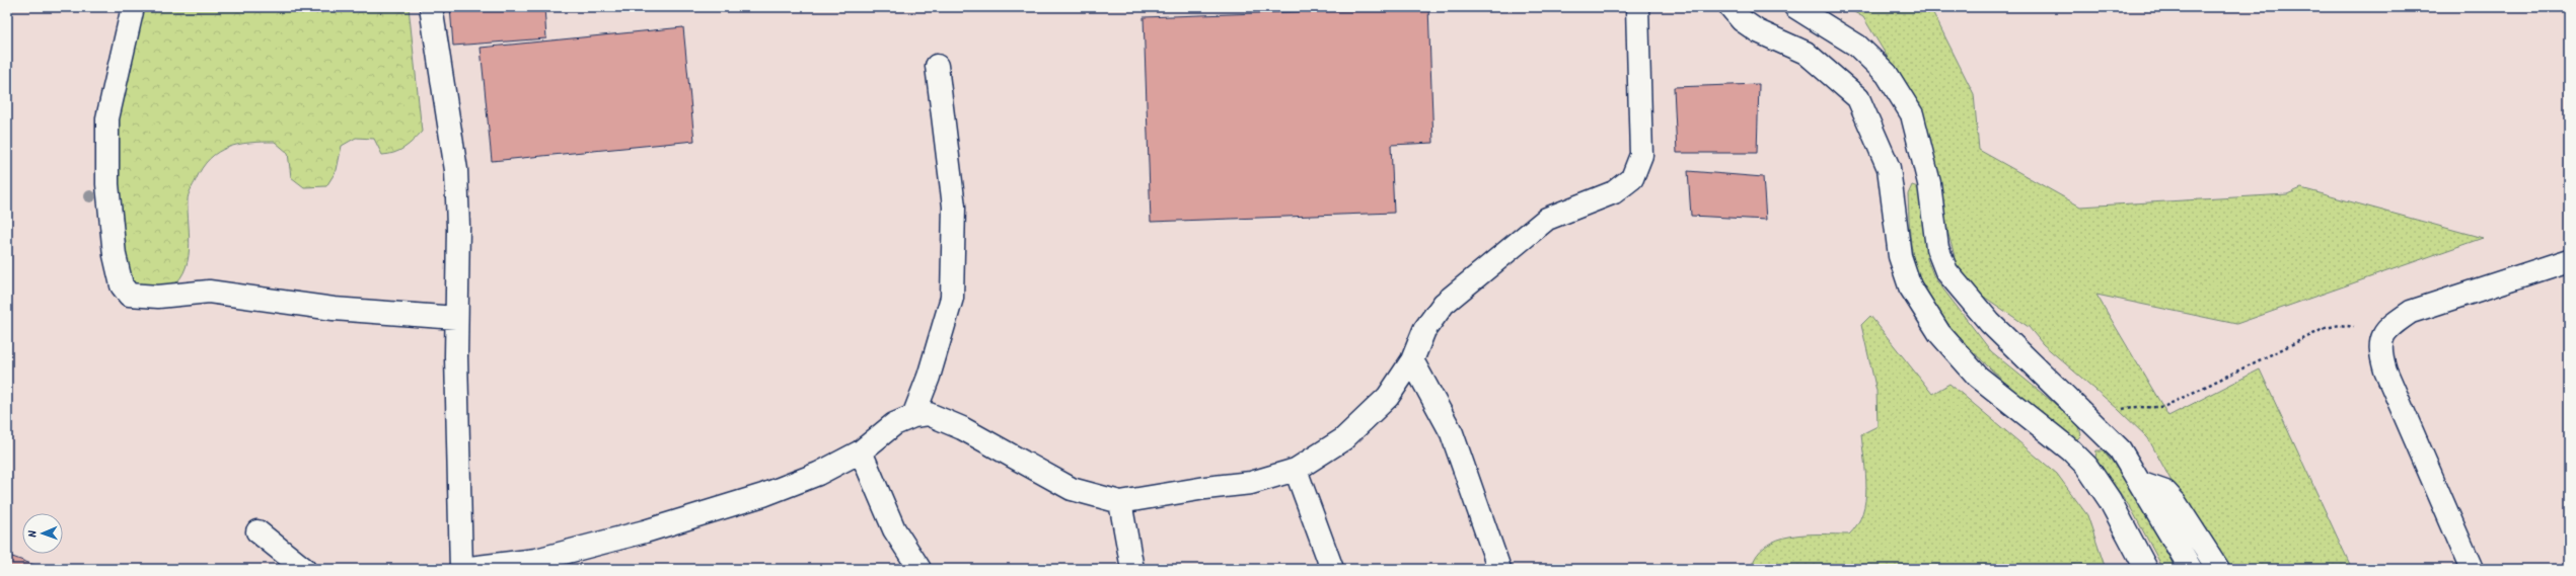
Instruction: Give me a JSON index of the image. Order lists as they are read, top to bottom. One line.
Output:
{"north":"left"}
